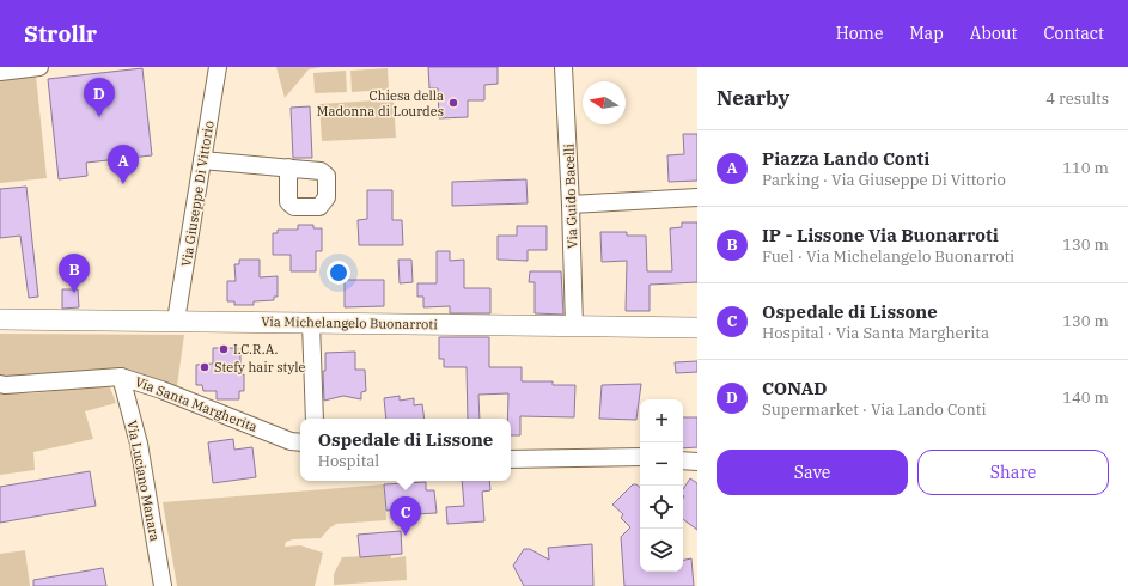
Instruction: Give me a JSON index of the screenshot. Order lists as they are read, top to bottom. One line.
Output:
{"streets":{"street":["Via Giuseppe Di Vittorio","Via Guido Bacelli","Via Michelangelo Buonarroti","Via Santa Margherita","Via Luciano Manara"]},"crossings":[["Via Giuseppe Di Vittorio","Via Michelangelo Buonarroti"],["Via Guido Bacelli","Via Michelangelo Buonarroti"],["Via Santa Margherita","Via Luciano Manara"]],"places":["Chiesa della Madonna di Lourdes","I.C.R.A.","Stefy hair style"],"north":"left","page":{"header":"Strollr","nav":["Home","Map","About","Contact"],"heading":["Nearby","4 results"],"pins":["D","A","B","C"],"list":[{"mark":"A","name":"Piazza Lando Conti","note":"Parking · Via Giuseppe Di Vittorio","value":"110 m"},{"mark":"B","name":"IP - Lissone Via Buonarroti","note":"Fuel · Via Michelangelo Buonarroti","value":"130 m"},{"mark":"C","name":"Ospedale di Lissone","note":"Hospital · Via Santa Margherita","value":"130 m"},{"mark":"D","name":"CONAD","note":"Supermarket · Via Lando Conti","value":"140 m"}],"map_buttons":["+","−"],"popup":["Ospedale di Lissone","Hospital"],"buttons":["Save","Share"]}}
